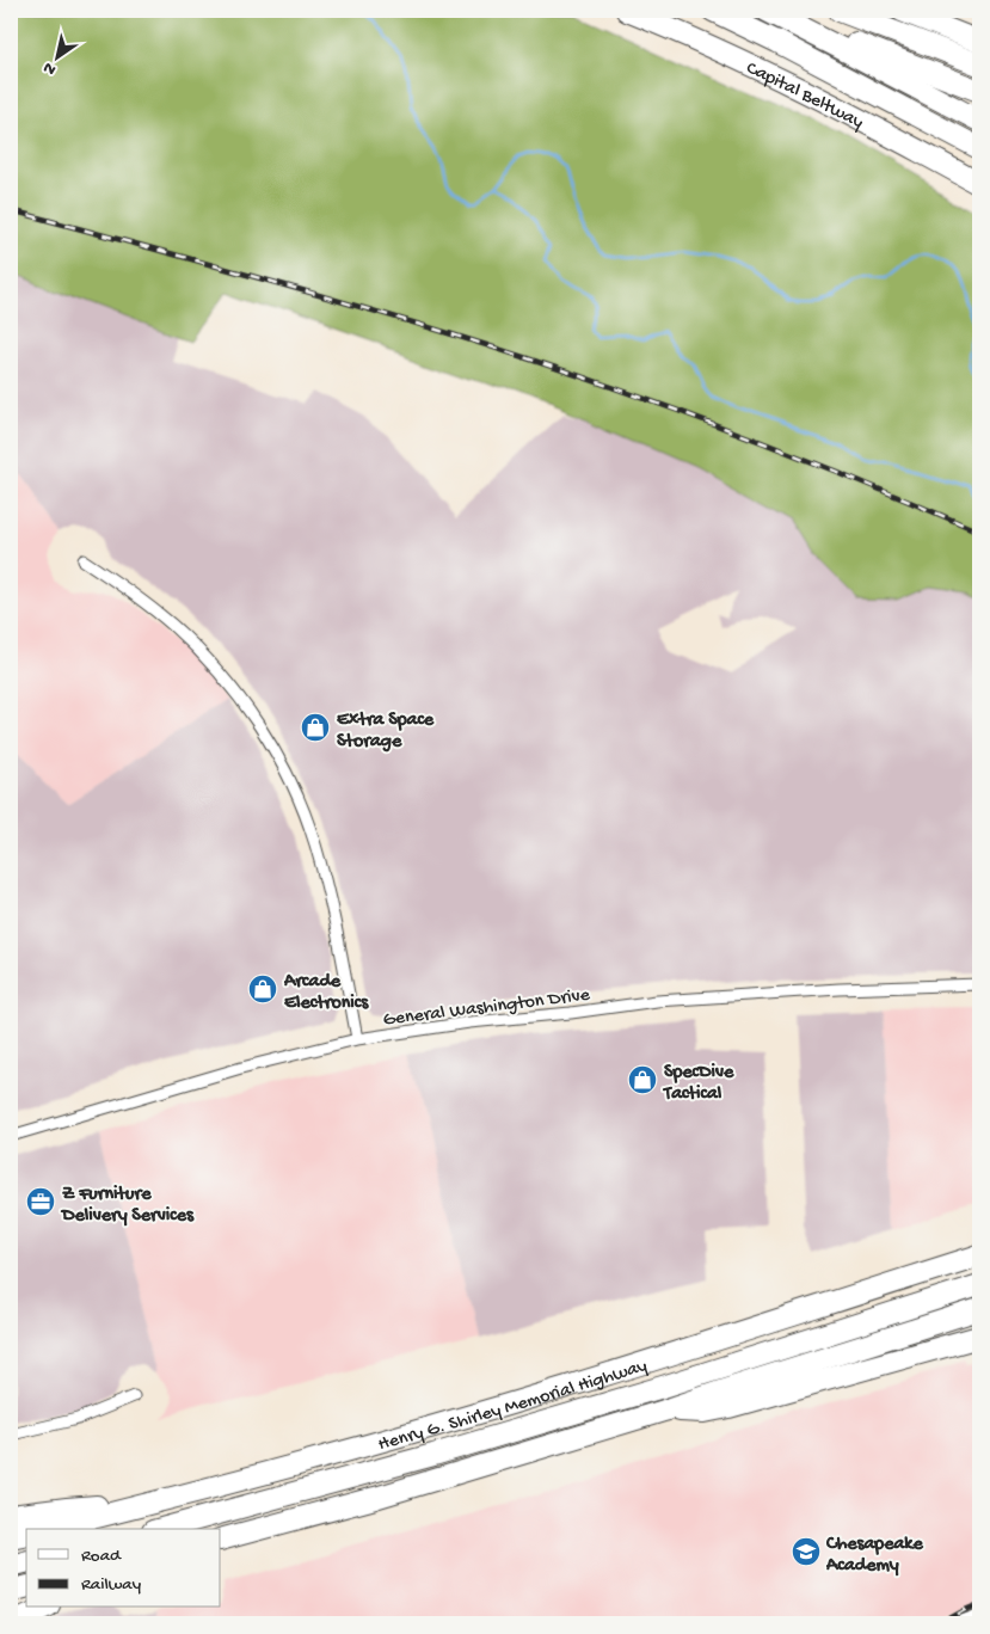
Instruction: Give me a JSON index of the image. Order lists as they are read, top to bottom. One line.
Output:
{"streets":{"highway":["Capital Beltway","Henry G. Shirley Memorial Highway"],"street":["General Washington Drive"]},"places":{"shop":["Extra Space Storage","Arcade Electronics","SpecDive Tactical"],"office":["Z Furniture Delivery Services"],"school or university":["Chesapeake Academy"]},"legend":["Road","Railway"],"north":"bottom left"}
